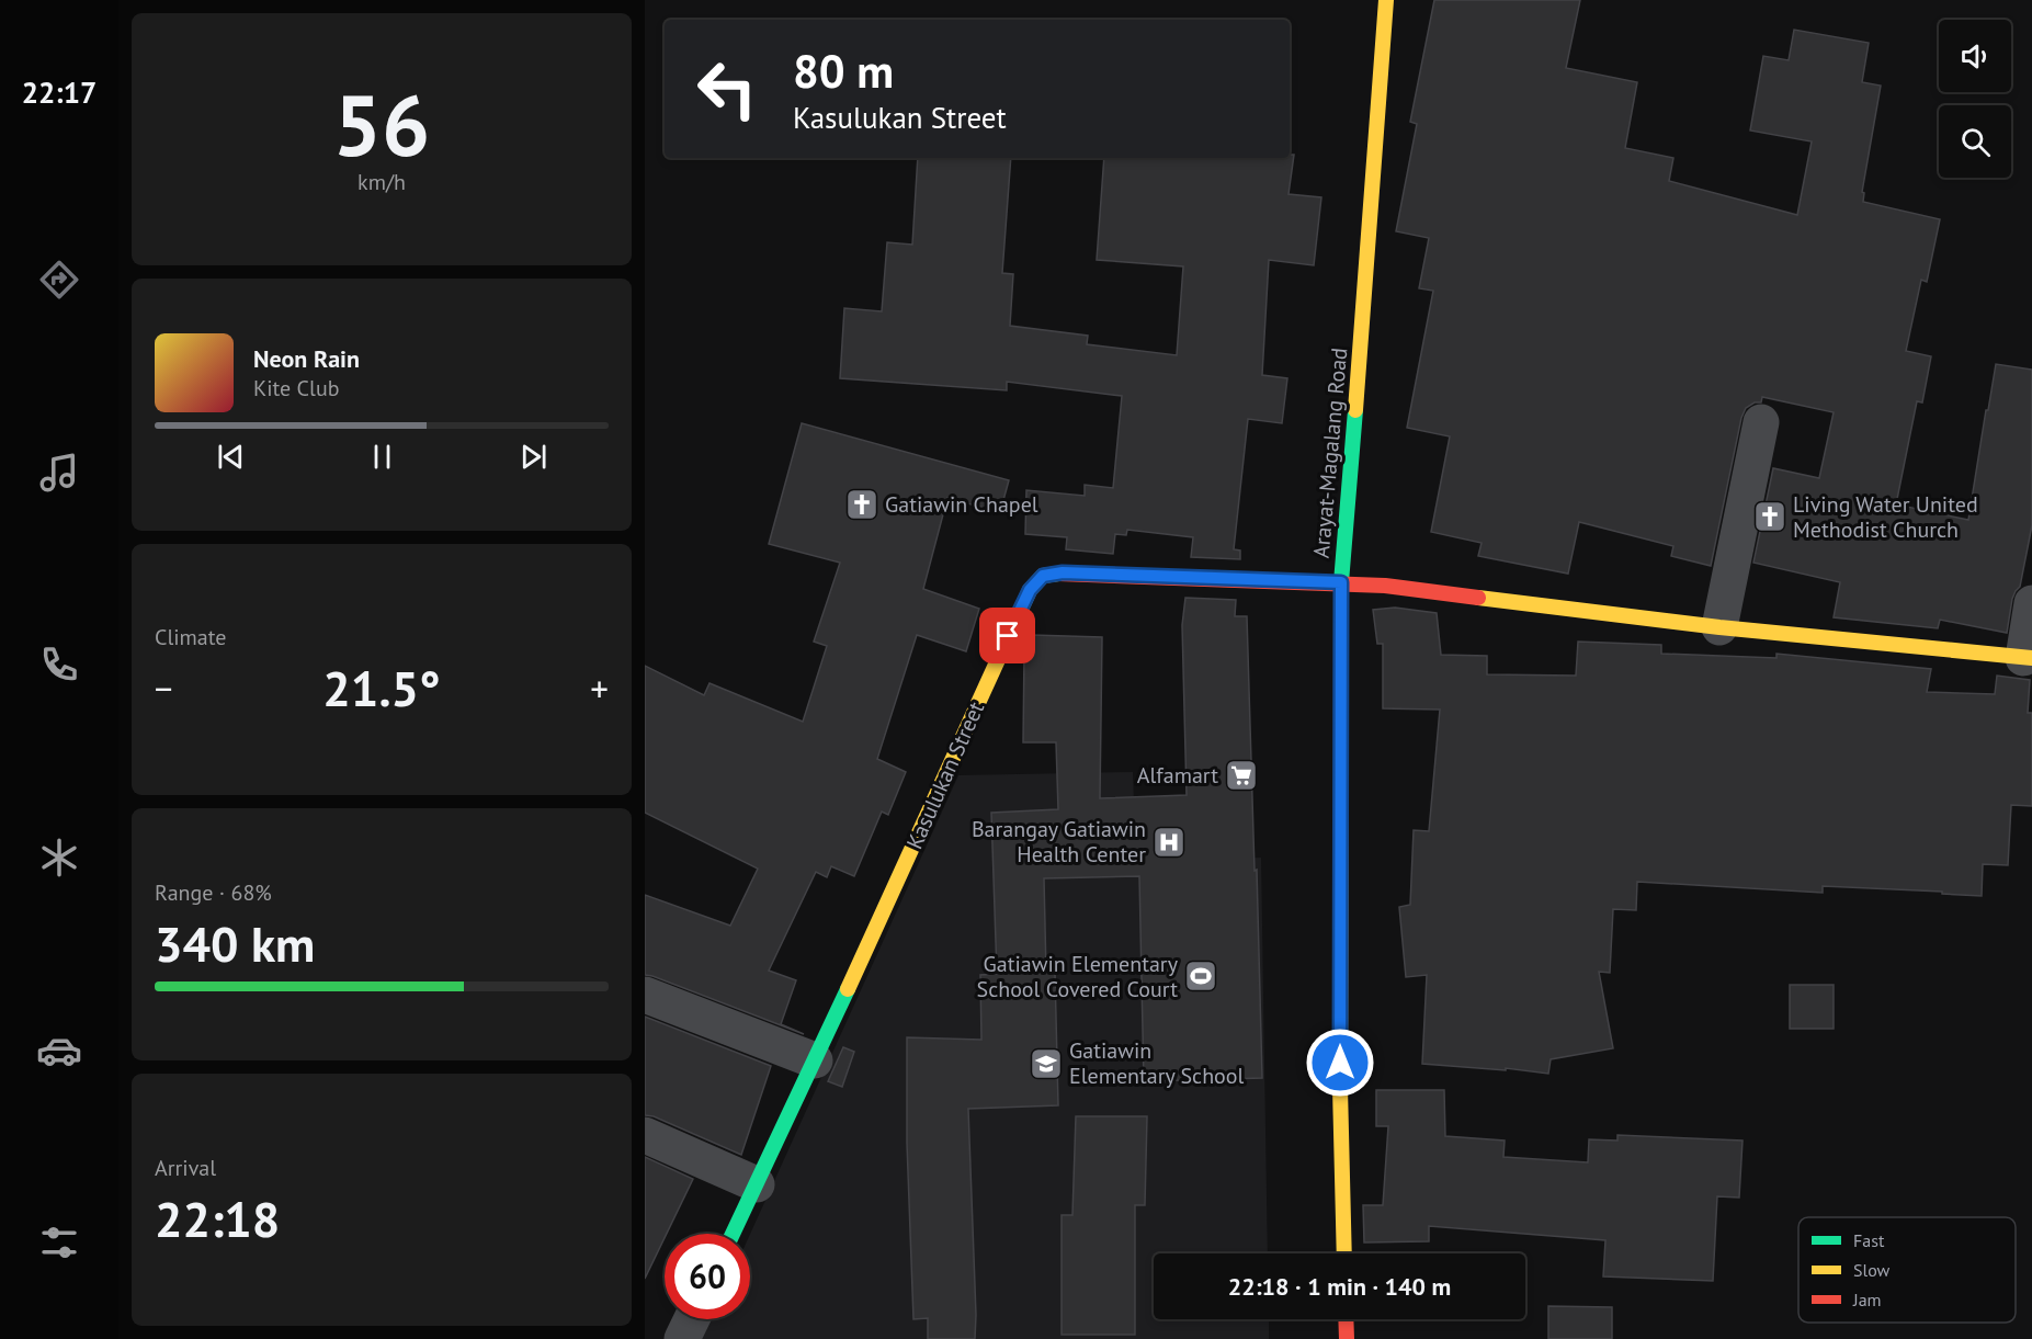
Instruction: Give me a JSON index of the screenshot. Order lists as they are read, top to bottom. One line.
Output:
{"streets":{"street":["Arayat-Magalang Road","Kasulukan Street"]},"crossings":[["Arayat-Magalang Road","Kasulukan Street"]],"places":{"church":["Gatiawin Chapel","Living Water United Methodist Church"],"supermarket":["Alfamart"],"hospital":["Barangay Gatiawin Health Center"],"sports":["Gatiawin Elementary School Covered Court"],"school or university":["Gatiawin Elementary School"]},"legend":["Fast","Slow","Jam"],"page":{"tabs":"22:17","tile":[["56","km/h"],"Climate",["Range · 68%","340 km"],["Arrival","22:18"]],"turn":["80 m","Kasulukan Street"],"song":["Neon Rain","Kite Club"],"heat":["−","21.5°","+"],"limit":"60","trip":"22:18 · 1 min · 140 m"}}
